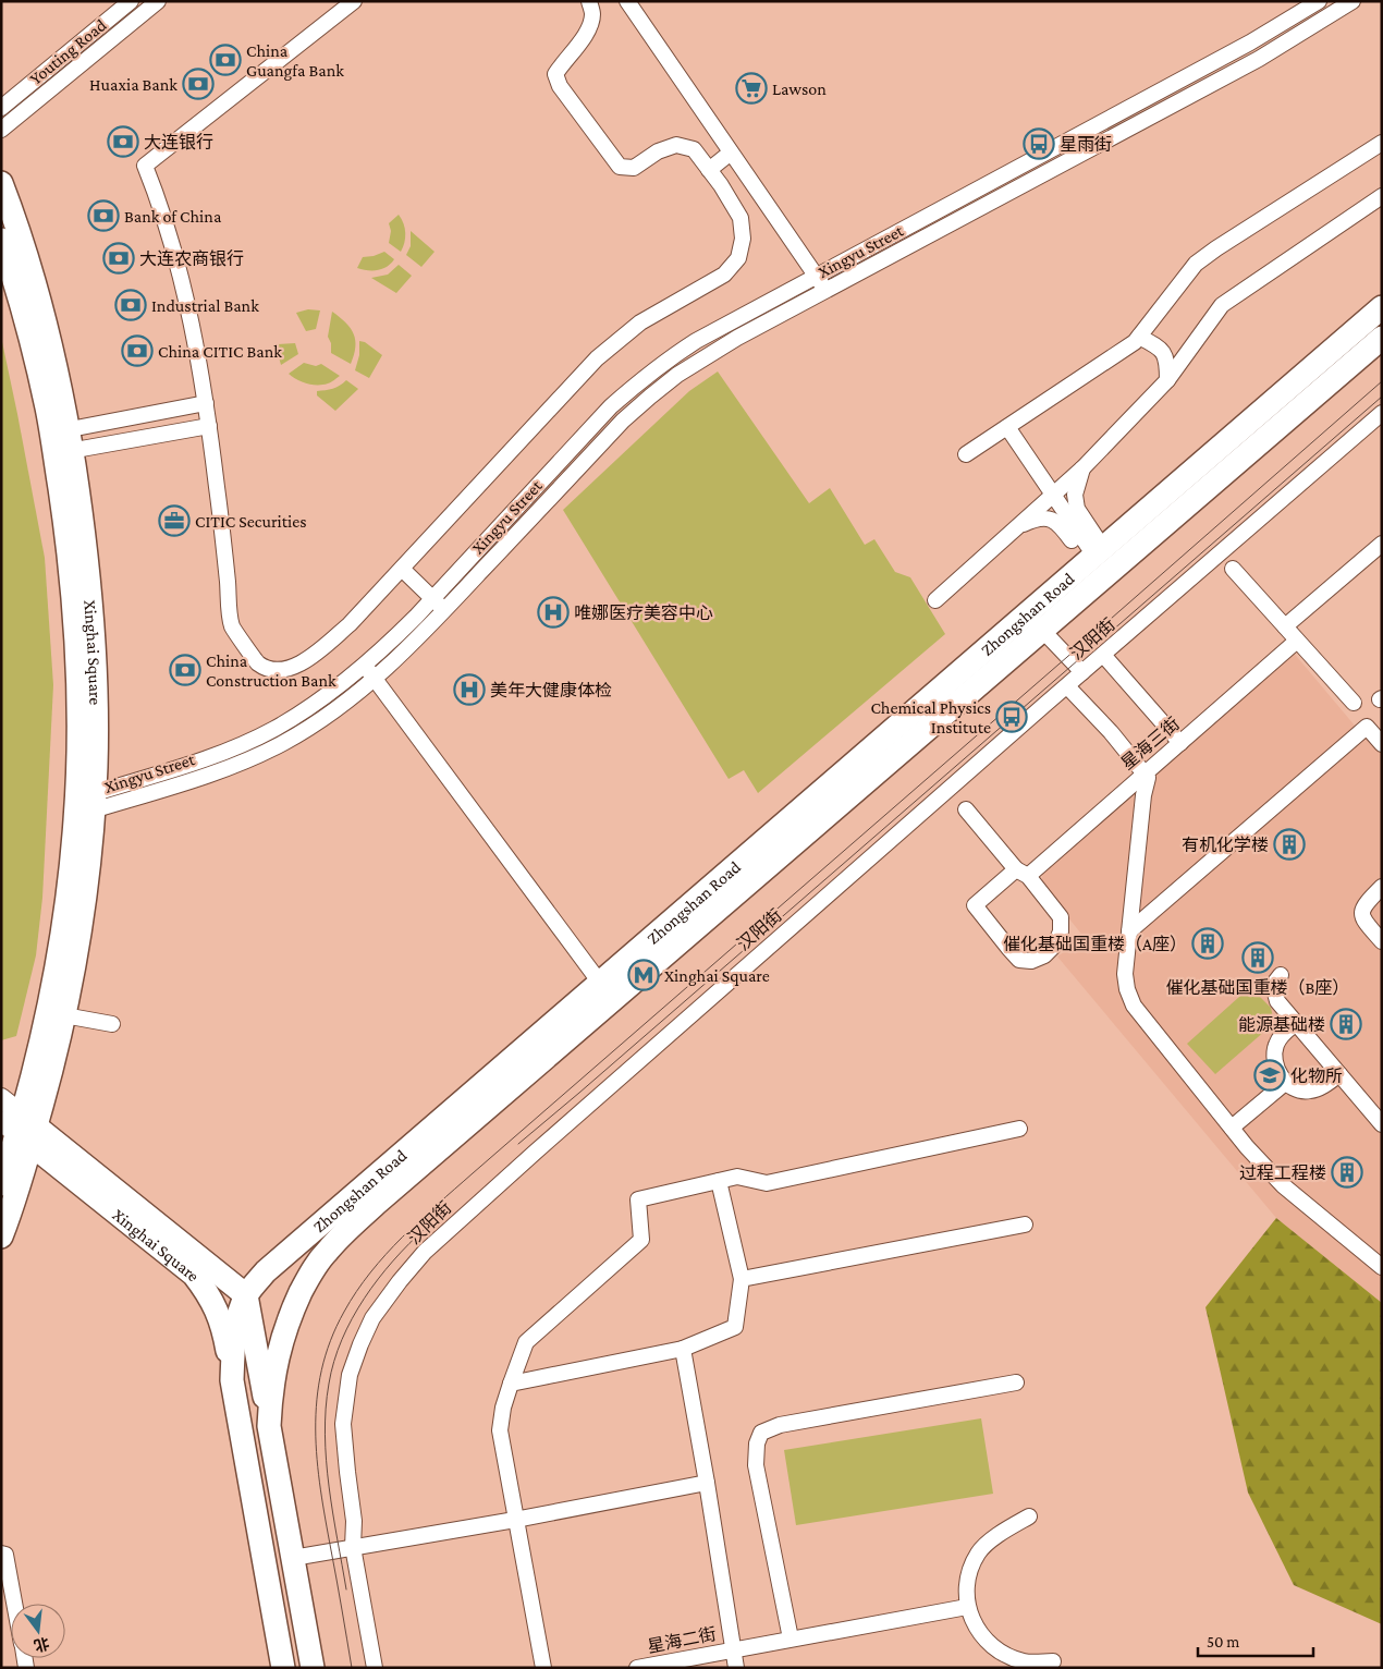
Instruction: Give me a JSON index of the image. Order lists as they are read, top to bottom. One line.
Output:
{"streets":{"highway":["Zhongshan Road","Xinghai Square"],"street":["Youting Road","Xingyu Street","汉阳街","星海三街","星海二街"]},"crossings":[["Xingyu Street","Xinghai Square"],["Zhongshan Road","Xinghai Square"]],"places":{"bank":["China Guangfa Bank","Huaxia Bank","大连银行","Bank of China","大连农商银行","Industrial Bank","China CITIC Bank","China Construction Bank"],"supermarket":["Lawson"],"bus stop":["星雨街","Chemical Physics Institute"],"office":["CITIC Securities"],"hospital":["唯娜医疗美容中心","美年大健康体检"],"building":["有机化学楼","催化基础国重楼（A座）","催化基础国重楼（B座）","能源基础楼","过程工程楼"],"metro station":["Xinghai Square"],"school or university":["化物所"]},"scale_bar":"50 m","north":"bottom"}
